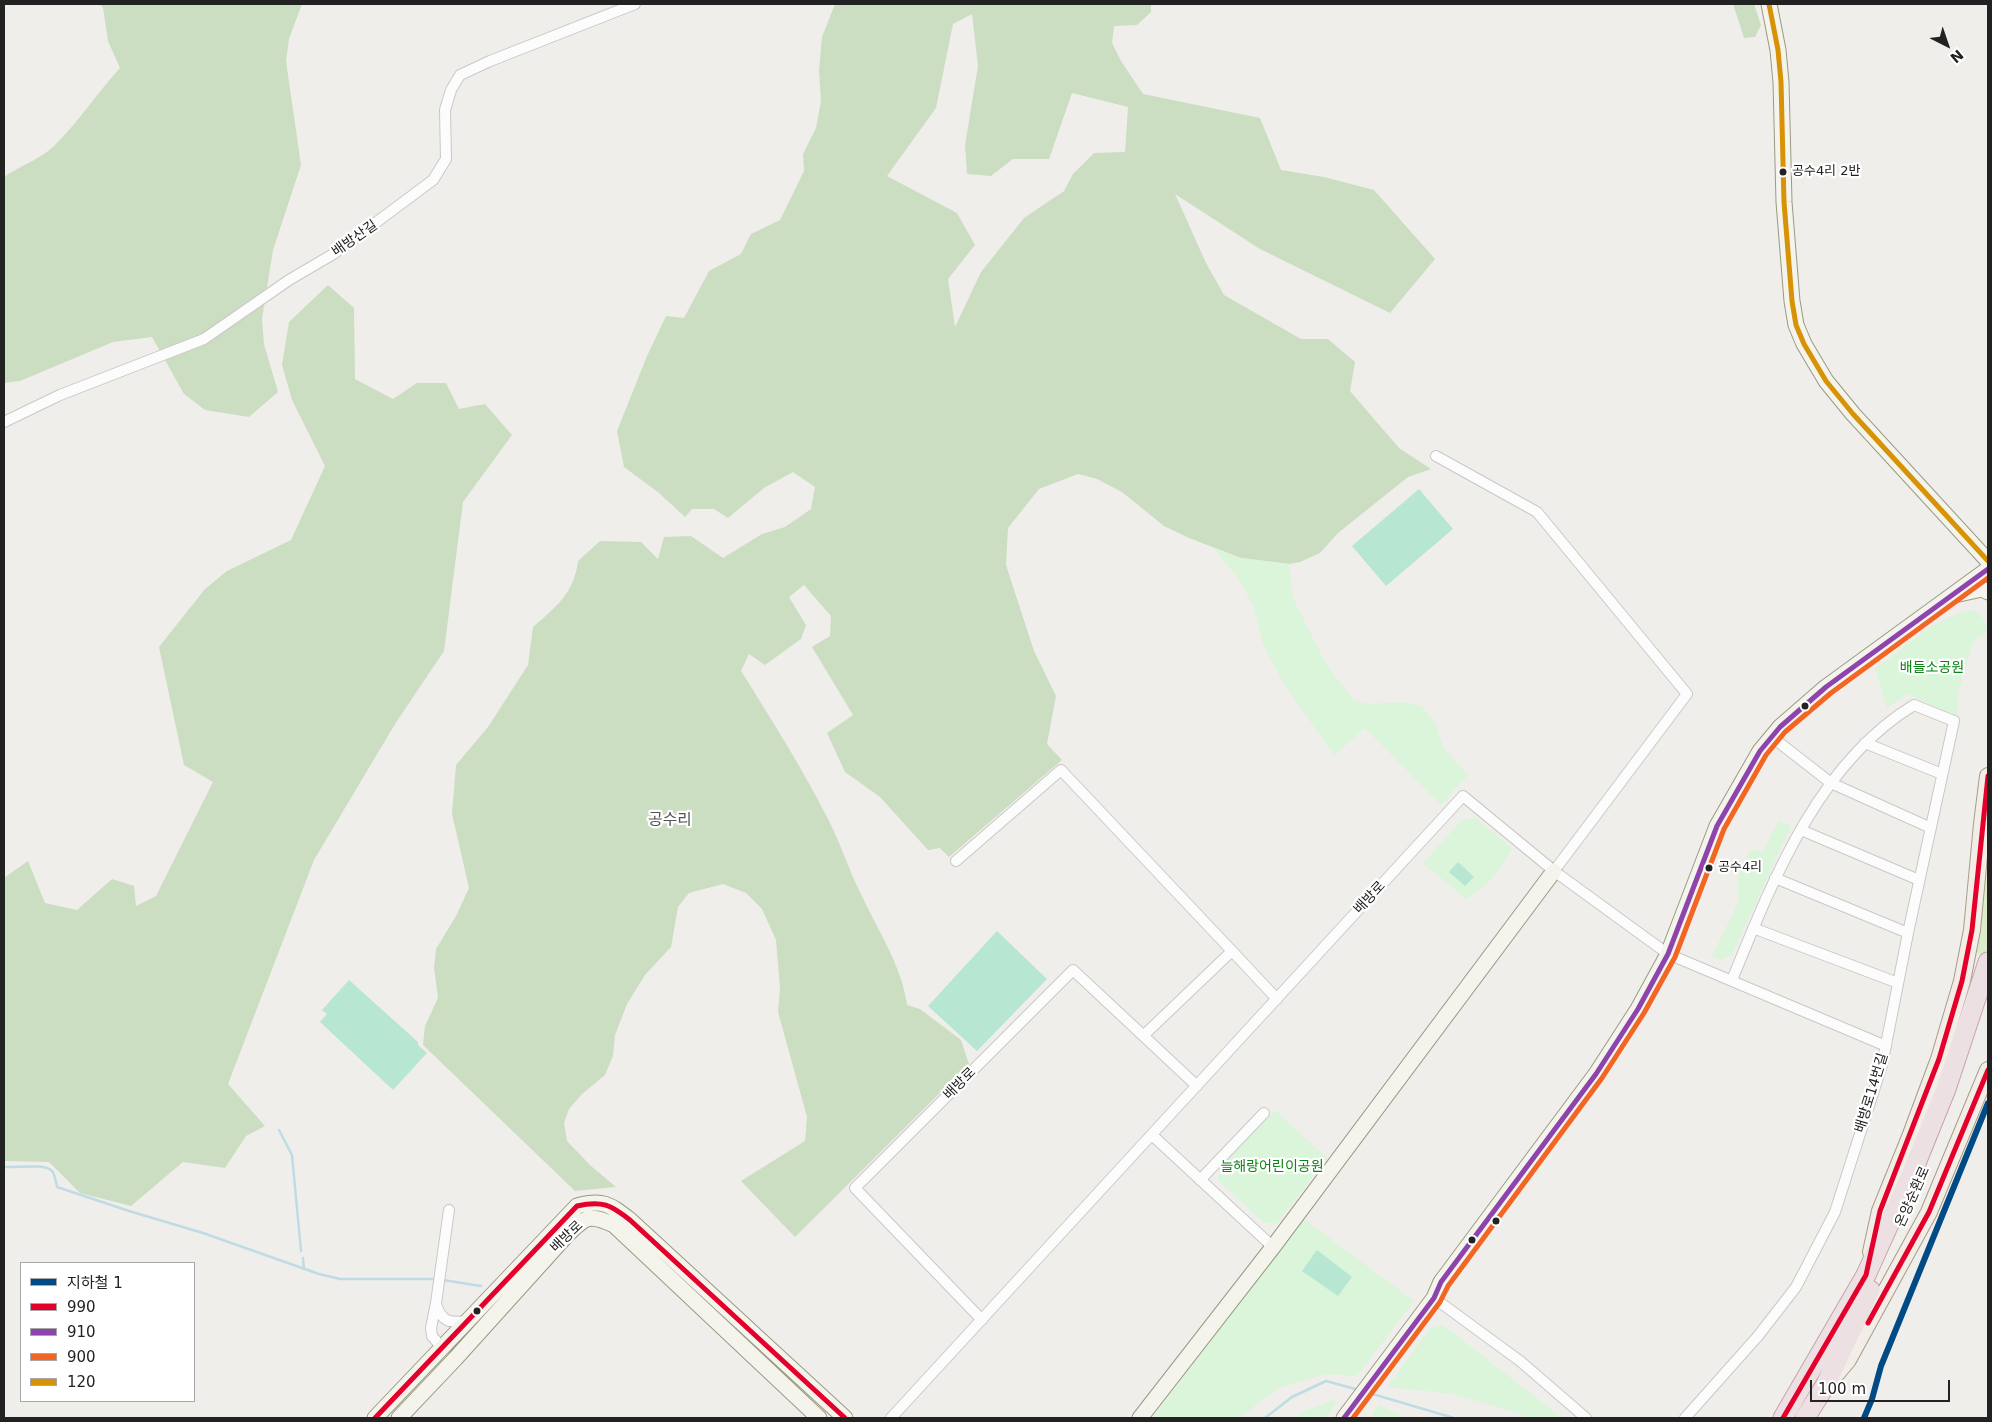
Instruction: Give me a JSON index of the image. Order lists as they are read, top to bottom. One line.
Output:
{"streets":{"highway":["온양순환로"],"street":["배방산길","배방로","배방로14번길"]},"districts":["공수리"],"parks":["배들소공원","늘해랑어린이공원"],"places":["공수4리 2반","공수4리"],"lines":["transit line 120","transit line 910","transit line 900","transit line 990","metro line 1"],"legend":["지하철 1","990","910","900","120"],"scale_bar":"100 m","north":"bottom right"}
